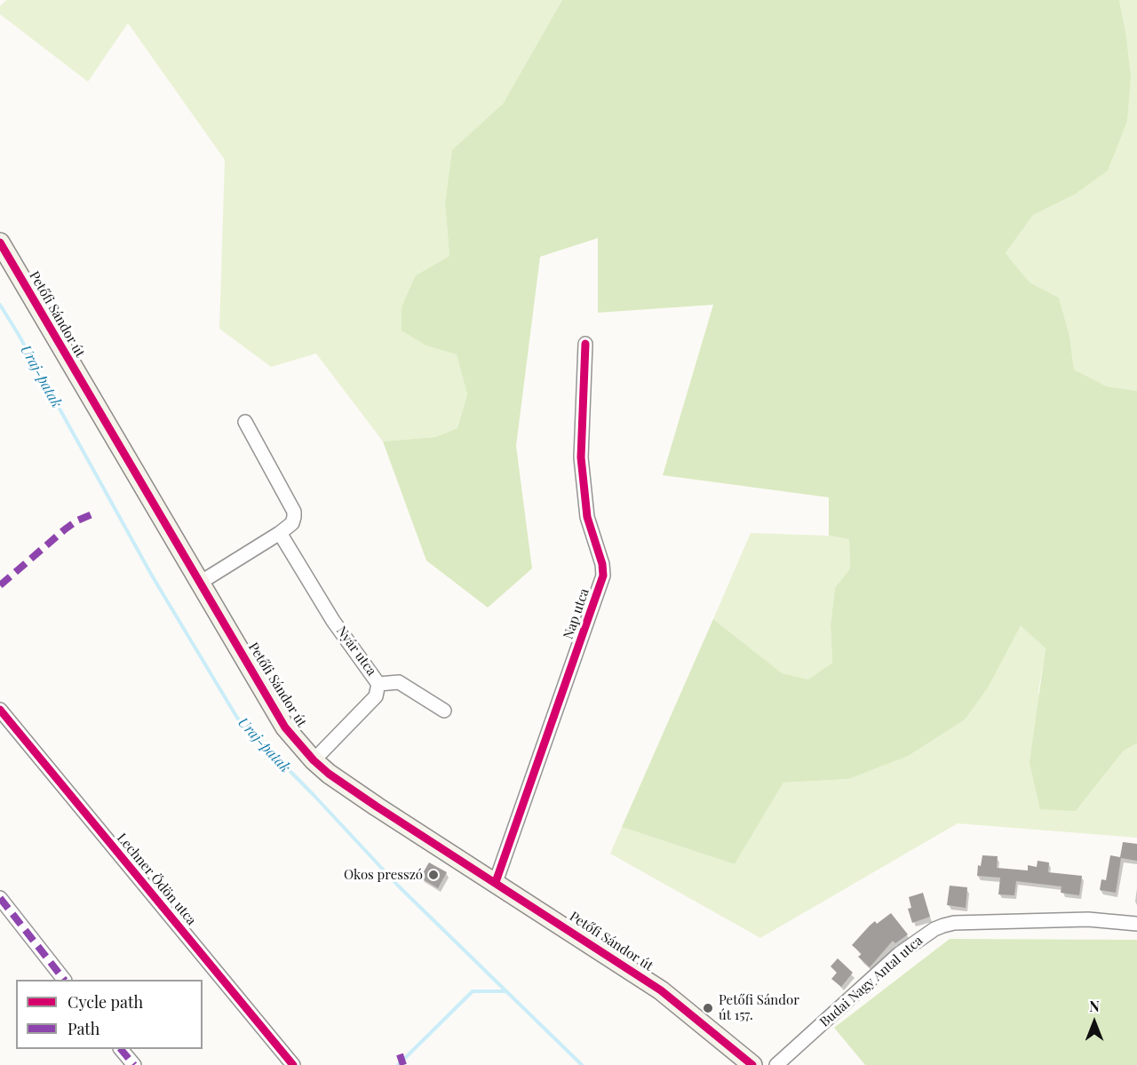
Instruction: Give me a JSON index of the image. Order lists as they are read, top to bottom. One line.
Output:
{"streets":{"street":["Petőfi Sándor út","Nap utca","Nyár utca","Lechner Ödön utca","Budai Nagy Antal utca"]},"crossings":[["Petőfi Sándor út","Nap utca"],["Petőfi Sándor út","Nyár utca"]],"water":["Uraj-patak"],"places":["Okos presszó","Petőfi Sándor út 157."],"legend":["Cycle path","Path"],"north":"top"}
